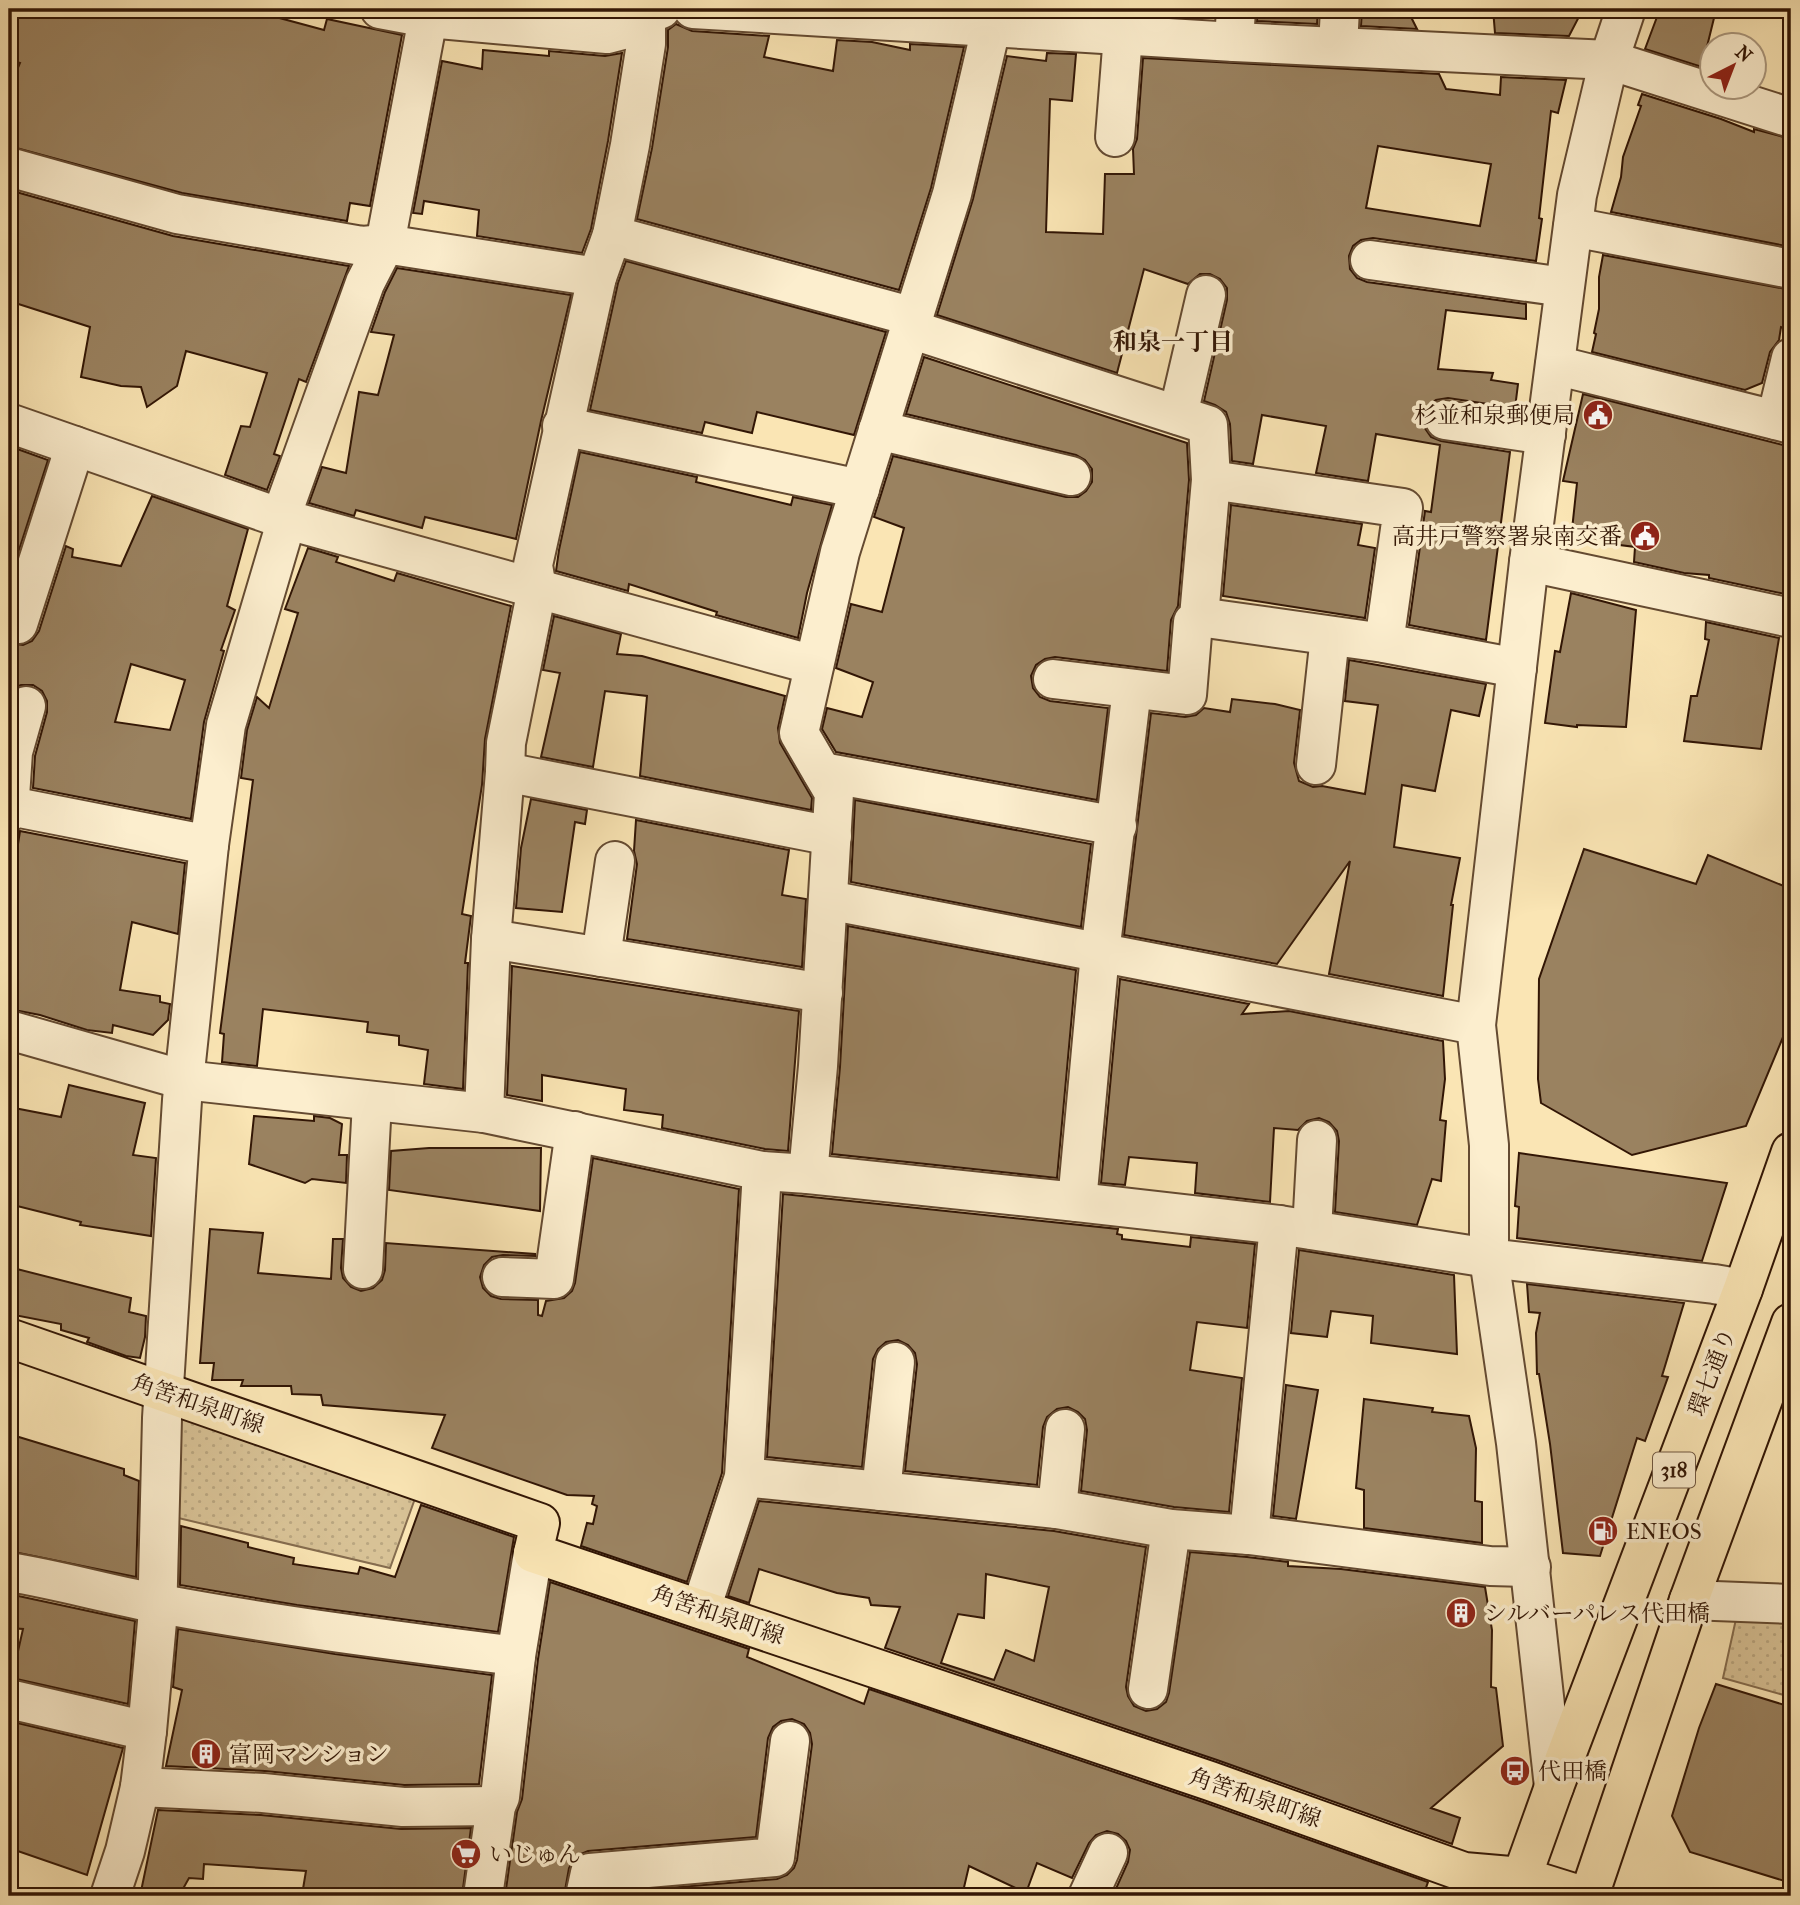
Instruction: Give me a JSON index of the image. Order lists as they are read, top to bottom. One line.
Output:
{"streets":{"main road":["環七通り","角筈和泉町線","318"]},"crossings":[["環七通り","318"],["角筈和泉町線","318"]],"districts":["和泉一丁目"],"places":{"public building":["杉並和泉郵便局","高井戸警察署泉南交番"],"fuel station":["ENEOS"],"building":["シルバーパレス代田橋","富岡マンション"],"bus stop":["代田橋"],"supermarket":["いじゅん"]},"north":"top right"}
